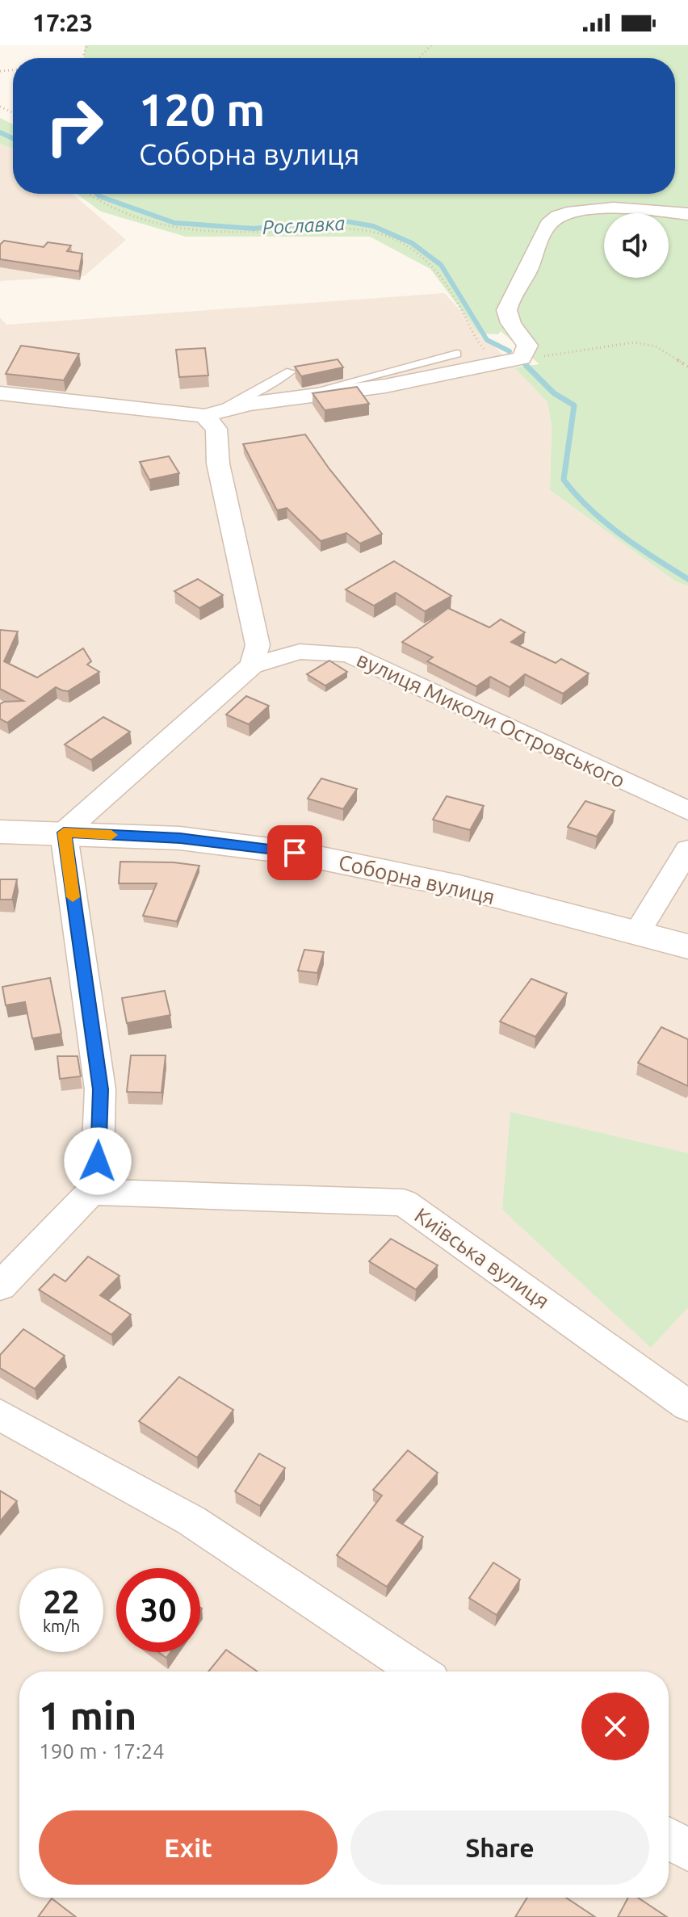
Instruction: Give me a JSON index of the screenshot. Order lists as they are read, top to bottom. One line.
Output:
{"streets":{"street":["вулиця Миколи Островського","Соборна вулиця","Київська вулиця"]},"water":["Рославка"],"page":{"status":"17:23","turn":["120 m","Соборна вулиця"],"speed":"22 km/h","limit":"30","heading":["1 min","190 m · 17:24"],"buttons":["Exit","Share"]}}
